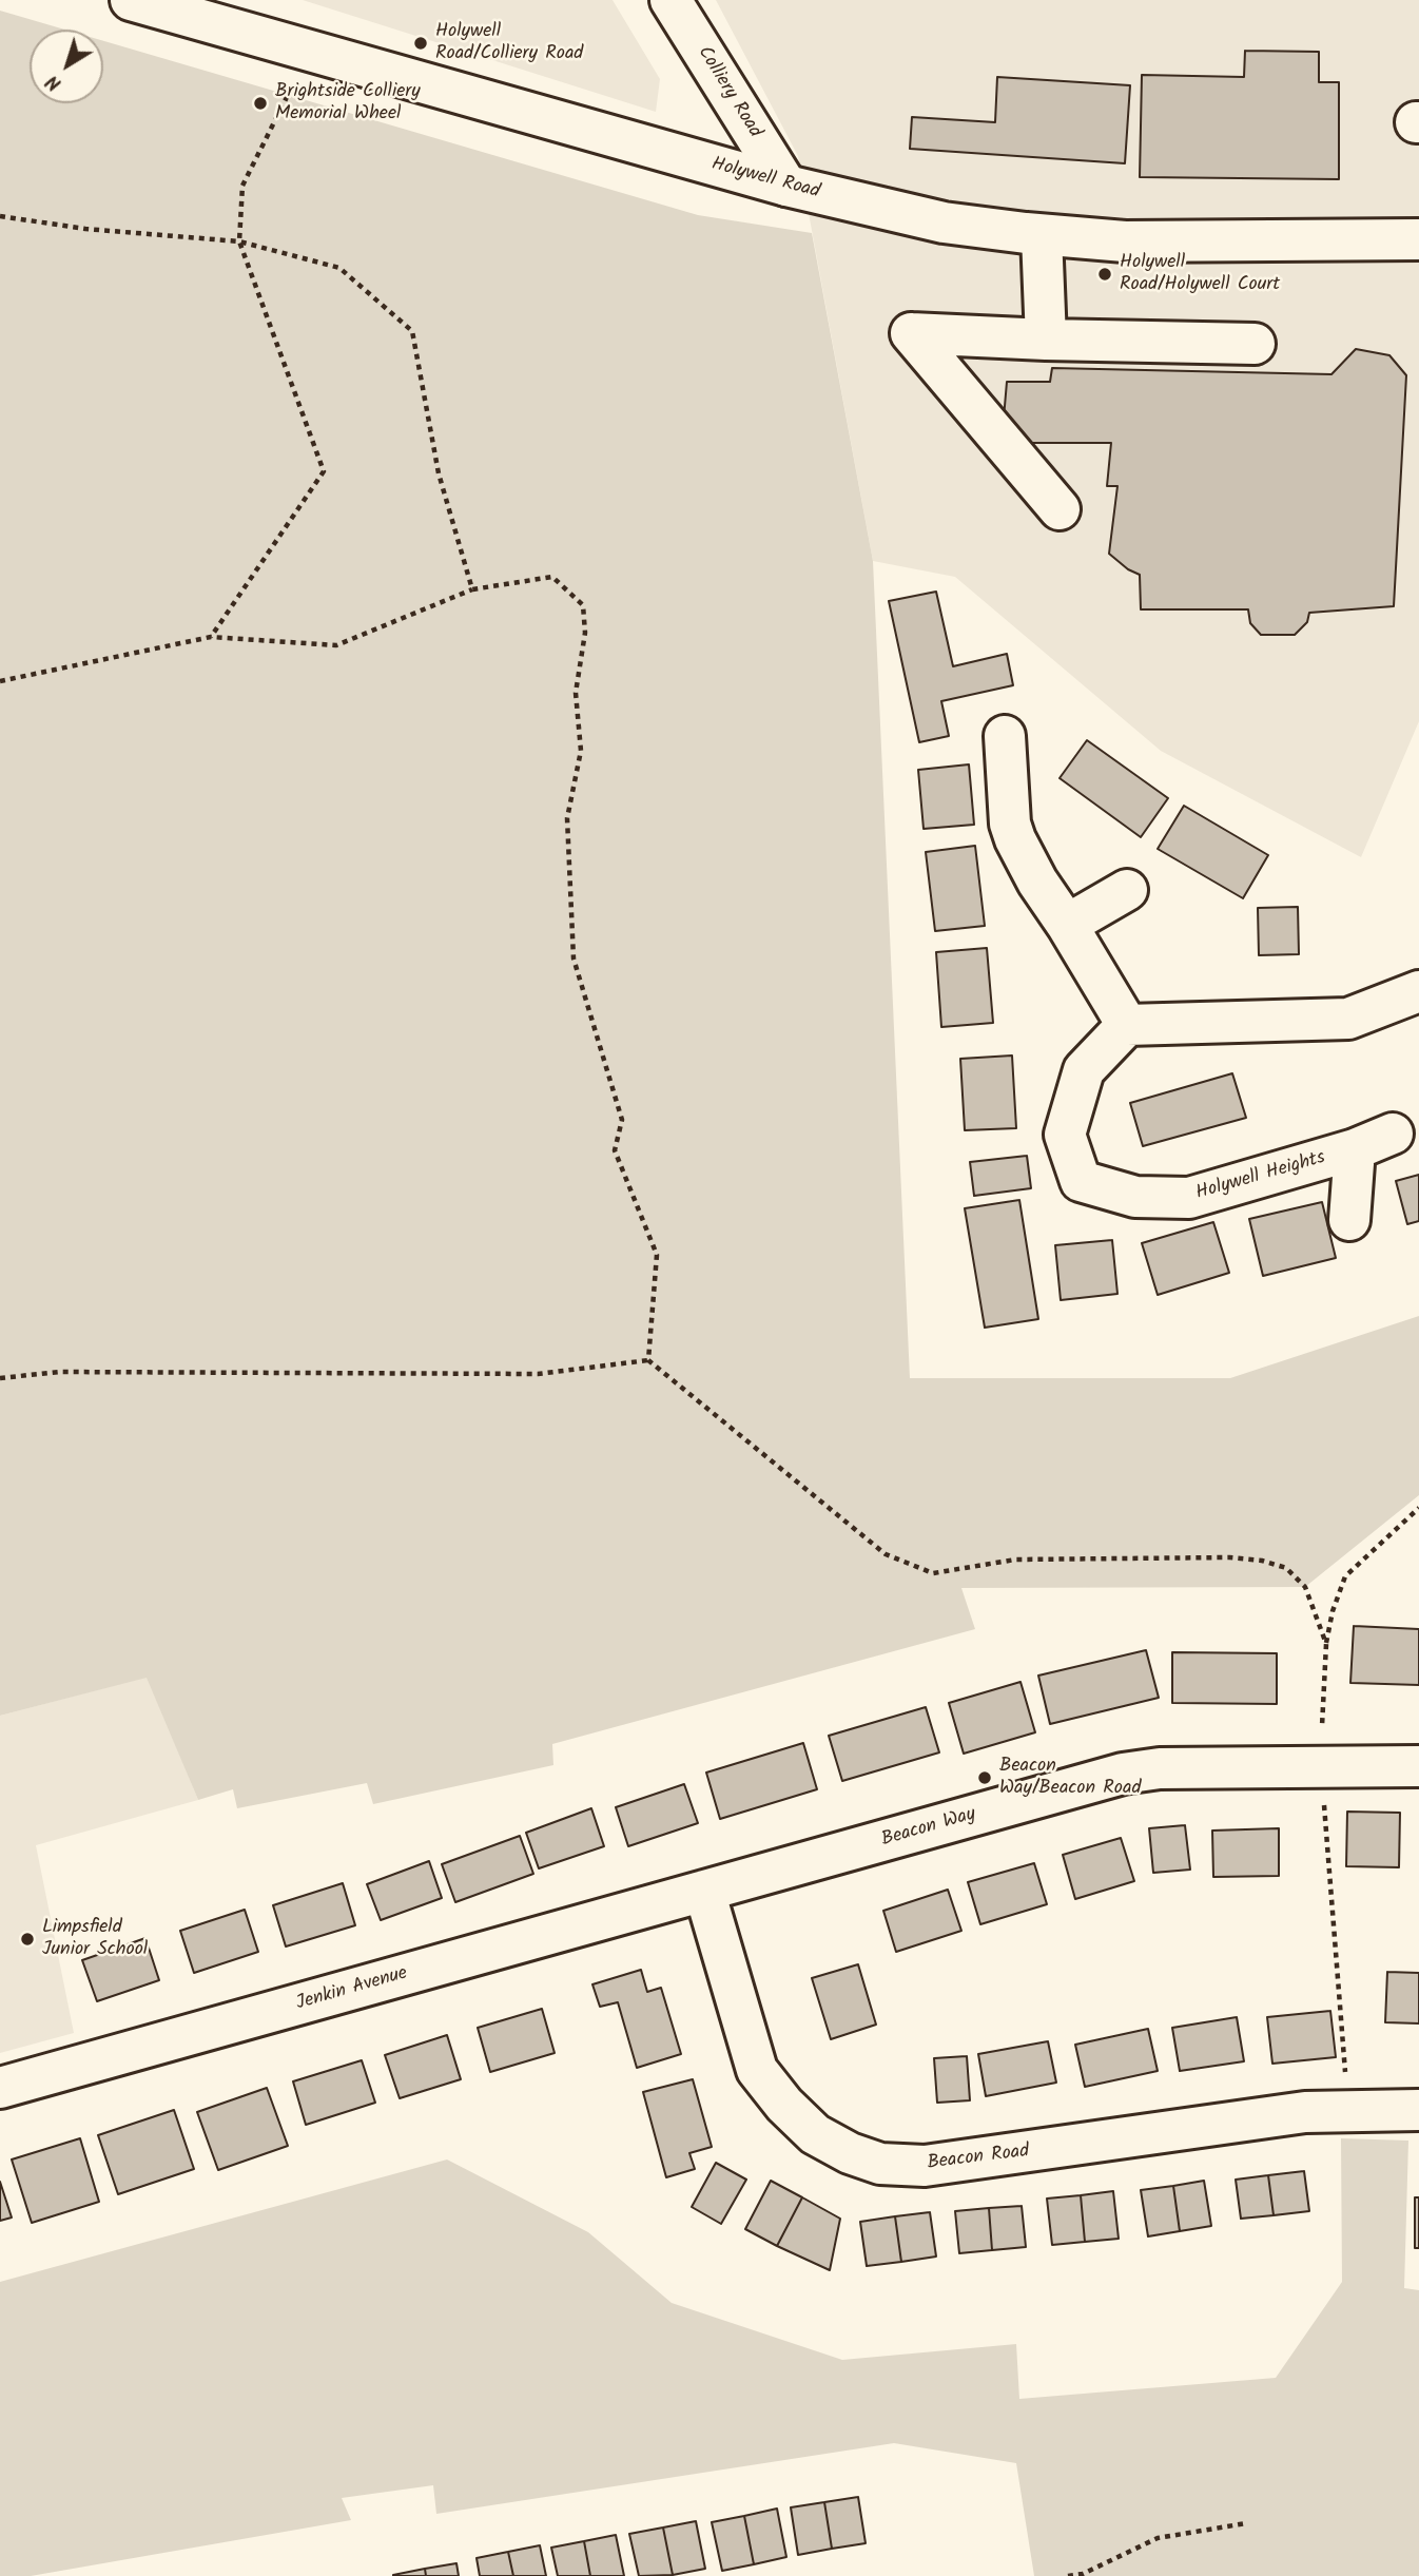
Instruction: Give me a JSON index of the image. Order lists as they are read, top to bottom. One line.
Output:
{"streets":{"street":["Colliery Road","Holywell Road","Holywell Heights","Beacon Way","Jenkin Avenue","Beacon Road"]},"crossings":[["Colliery Road","Holywell Road"],["Beacon Way","Jenkin Avenue"],["Beacon Way","Beacon Road"],["Jenkin Avenue","Beacon Road"]],"places":["Holywell Road/Colliery Road","Brightside Colliery Memorial Wheel","Holywell Road/Holywell Court","Beacon Way/Beacon Road","Limpsfield Junior School"],"north":"bottom left"}
